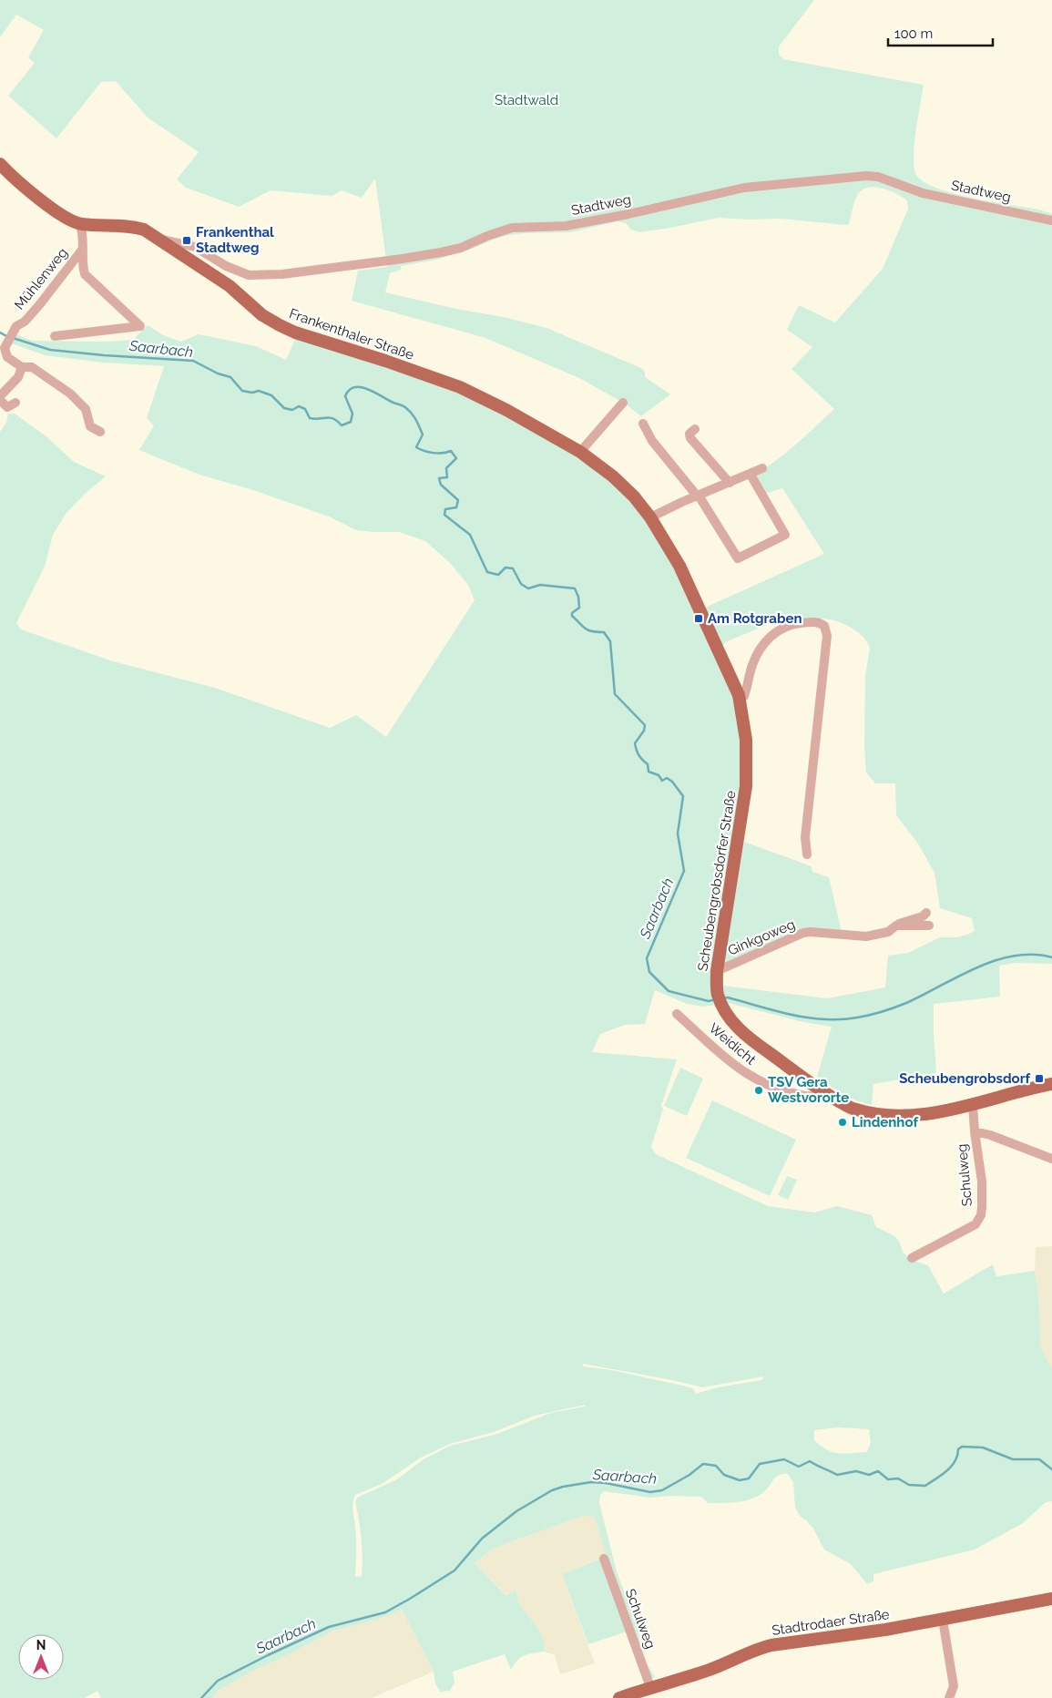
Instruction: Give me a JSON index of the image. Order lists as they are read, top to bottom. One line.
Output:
{"streets":{"main road":["Frankenthaler Straße","Scheubengrobsdorfer Straße","Stadtrodaer Straße"],"street":["Stadtweg","Mühlenweg","Ginkgoweg","Weidicht","Schulweg"]},"crossings":[["Stadtweg","Frankenthaler Straße"],["Frankenthaler Straße","Scheubengrobsdorfer Straße"],["Scheubengrobsdorfer Straße","Ginkgoweg"],["Scheubengrobsdorfer Straße","Weidicht"],["Scheubengrobsdorfer Straße","Schulweg"],["Schulweg","Stadtrodaer Straße"]],"water":["Saarbach"],"parks":["Stadtwald"],"places":{"transit":["Frankenthal Stadtweg","Am Rotgraben","Scheubengrobsdorf"],"other":["TSV Gera Westvororte","Lindenhof"]},"scale_bar":"100 m","north":"top"}
